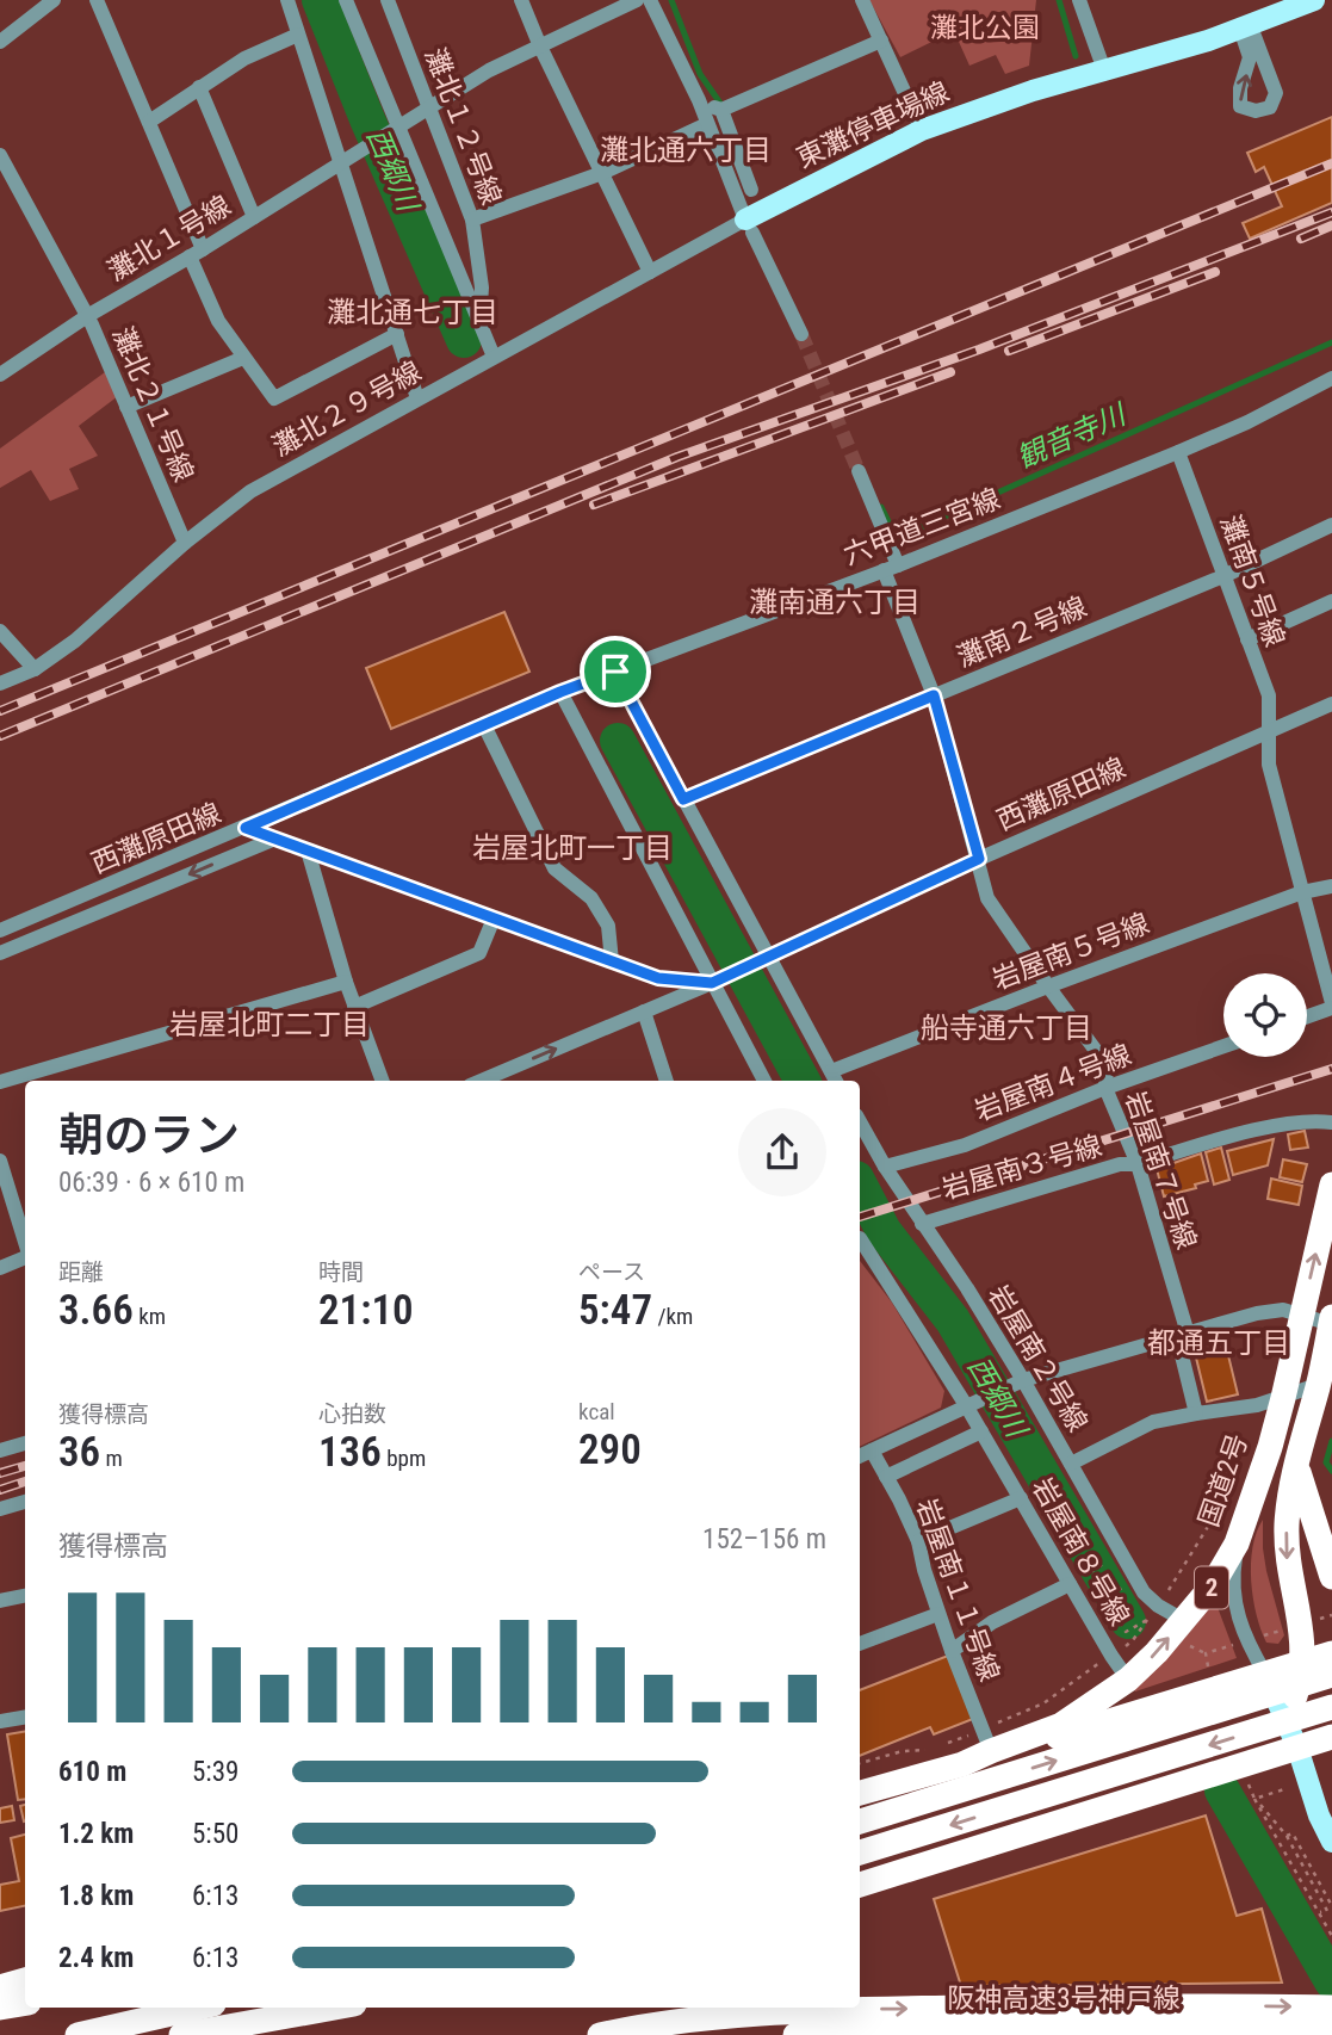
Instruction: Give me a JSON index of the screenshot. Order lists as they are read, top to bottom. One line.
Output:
{"streets":{"highway":["国道2号","2","阪神高速3号神戸線"],"main road":["東灘停車場線"],"street":["灘北１２号線","灘北１号線","灘北２１号線","灘北２９号線","六甲道三宮線","灘南５号線","灘南２号線","西灘原田線","岩屋南５号線","岩屋南４号線","岩屋南３号線","岩屋南７号線","岩屋南２号線","岩屋南８号線","岩屋南１１号線"]},"crossings":[["東灘停車場線","灘北２９号線"],["灘北１号線","灘北２１号線"],["灘北２１号線","灘北２９号線"],["六甲道三宮線","灘南５号線"],["六甲道三宮線","西灘原田線"],["六甲道三宮線","岩屋南７号線"],["灘南５号線","灘南２号線"],["灘南５号線","西灘原田線"],["灘南５号線","岩屋南５号線"],["灘南２号線","岩屋南７号線"],["西灘原田線","岩屋南７号線"],["岩屋南５号線","岩屋南７号線"],["岩屋南４号線","岩屋南７号線"],["岩屋南４号線","岩屋南２号線"],["岩屋南３号線","岩屋南７号線"],["岩屋南３号線","岩屋南２号線"],["岩屋南２号線","国道2号"],["国道2号","岩屋南８号線"],["国道2号","岩屋南１１号線"]],"districts":["灘北通六丁目","灘北通七丁目","灘南通六丁目","岩屋北町一丁目","岩屋北町二丁目","船寺通六丁目","都通五丁目"],"water":["西郷川","観音寺川"],"parks":["灘北公園"],"page":{"heading":["朝のラン","06:39 · 6 × 610 m"],"stats":[["距離","3.66 km"],["時間","21:10"],["ペース","5:47 /km"],["獲得標高","36 m"],["心拍数","136 bpm"],["kcal","290"]],"chart":["獲得標高","152–156 m"],"list":[{"name":"610 m","note":"5:39"},{"name":"1.2 km","note":"5:50"},{"name":"1.8 km","note":"6:13"},{"name":"2.4 km","note":"6:13"}]}}
